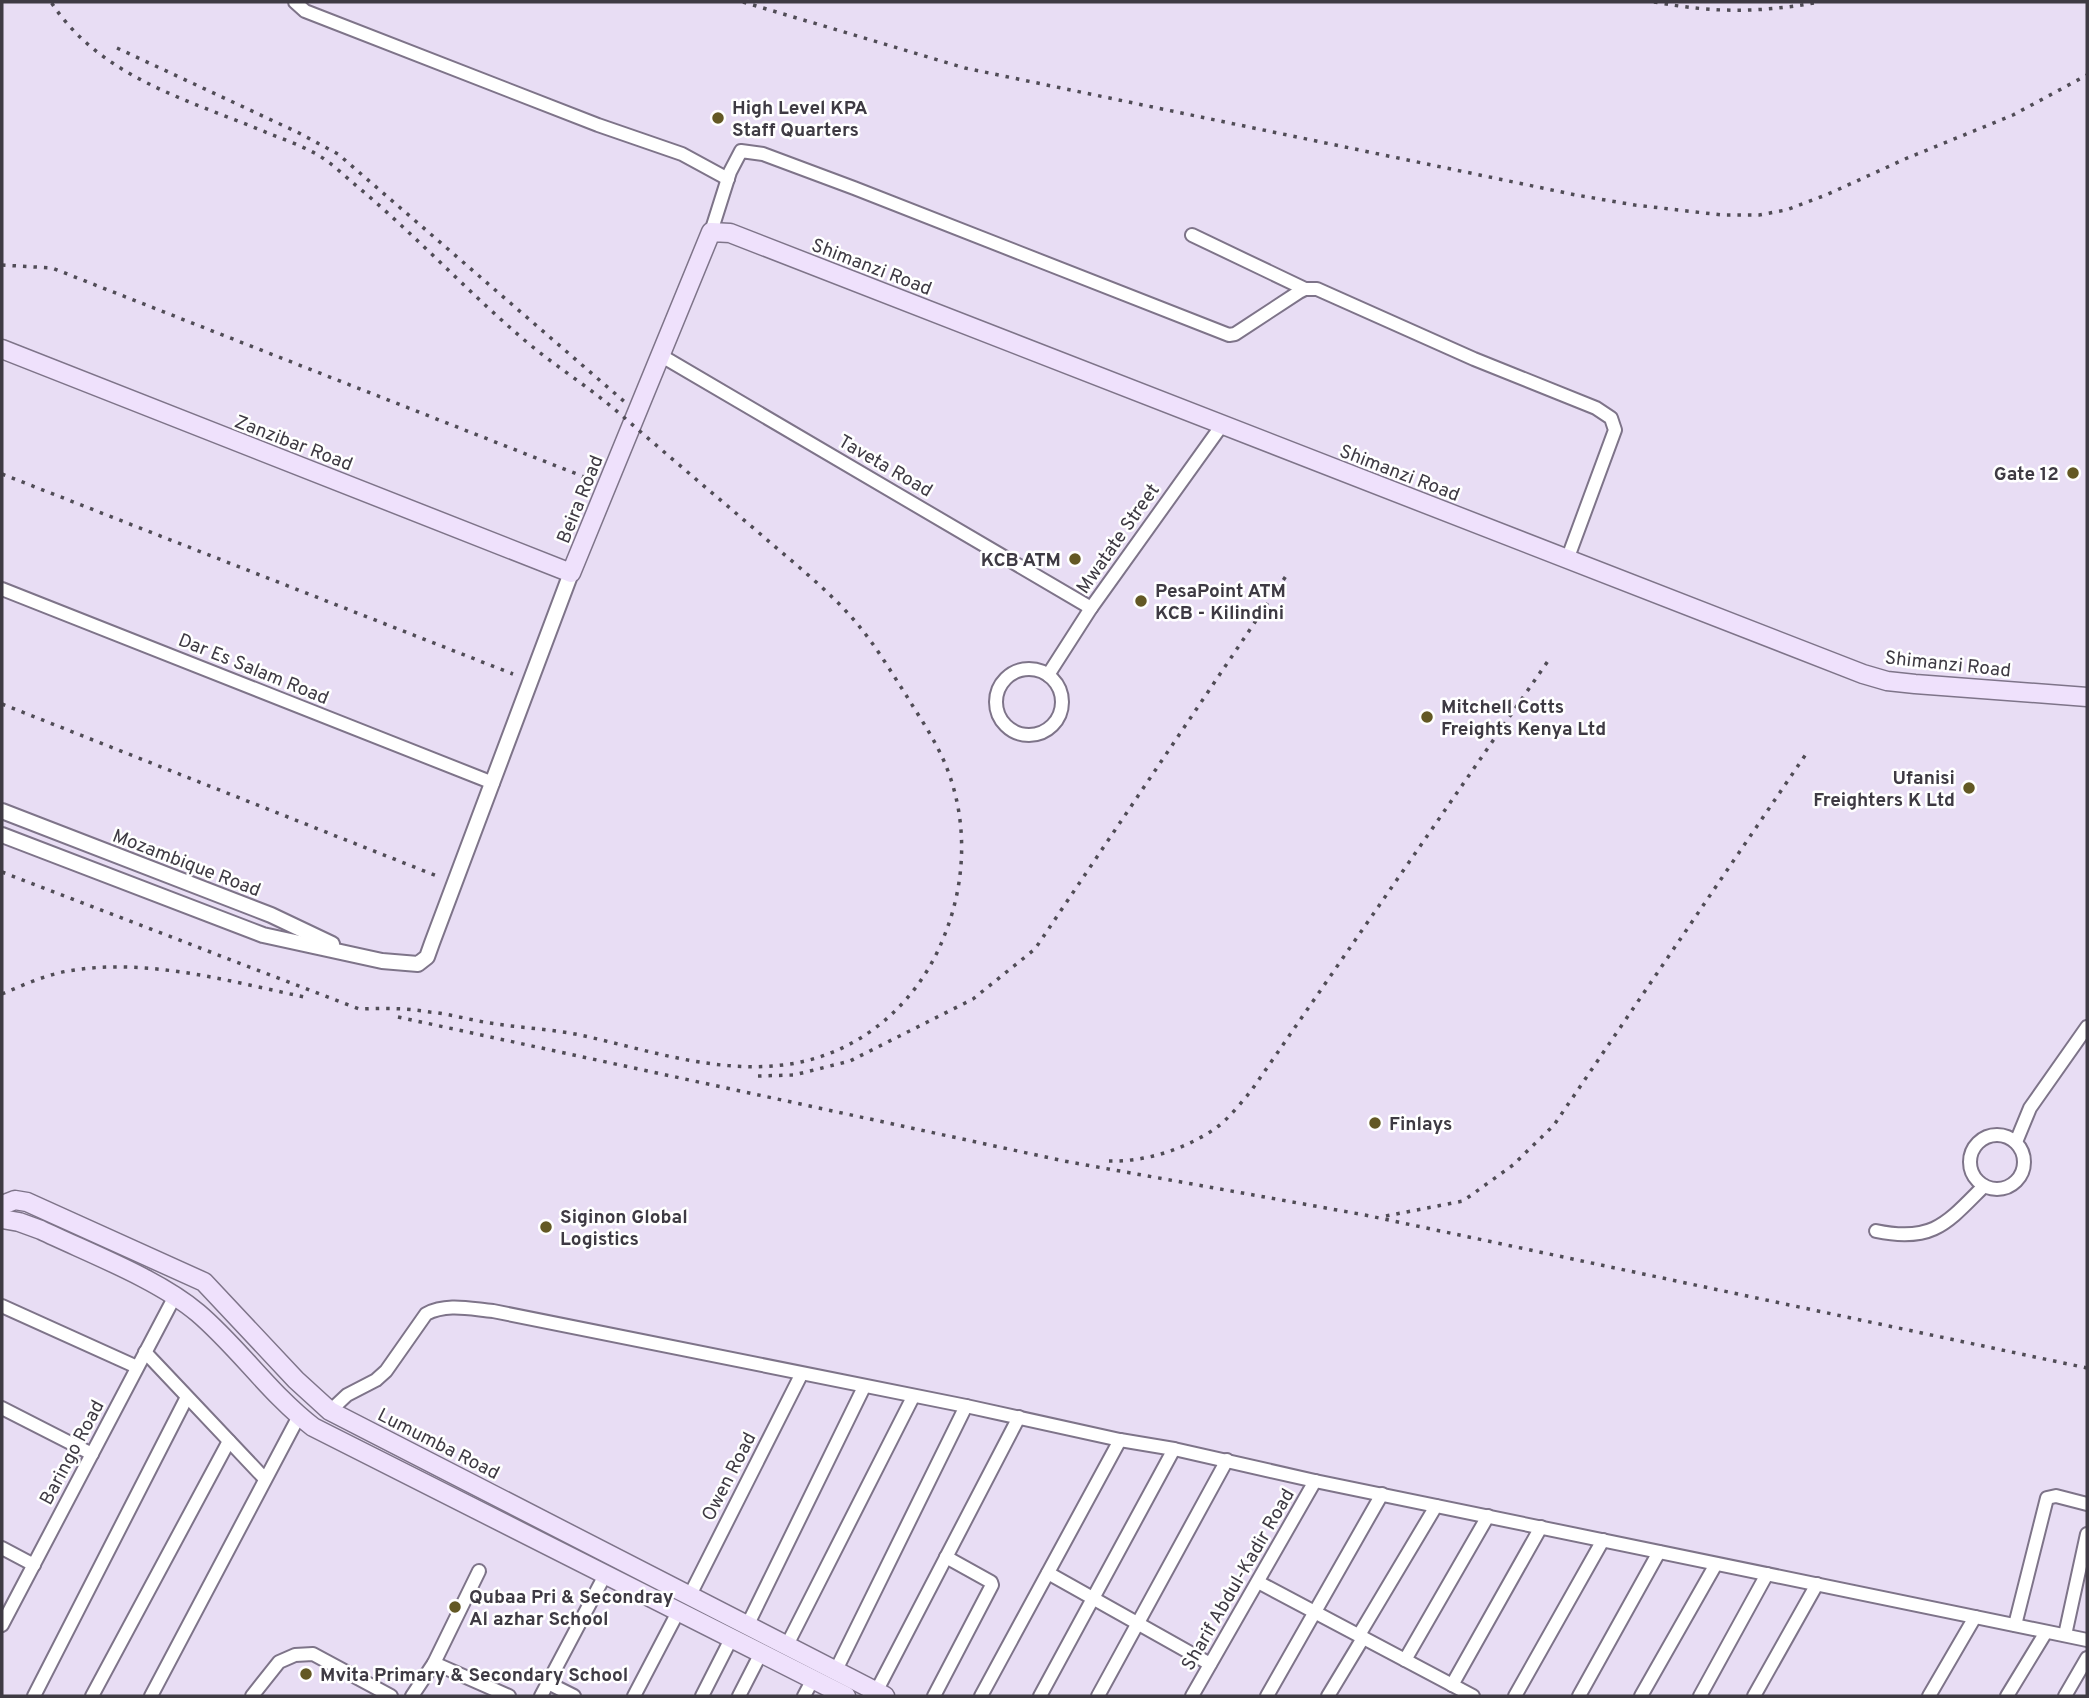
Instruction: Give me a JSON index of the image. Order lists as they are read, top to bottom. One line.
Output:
{"streets":{"main road":["Shimanzi Road","Zanzibar Road","Beira Road","Lumumba Road"],"street":["Taveta Road","Mwatate Street","Dar Es Salam Road","Mozambique Road","Baringo Road","Owen Road","Sharif Abdul-Kadir Road"]},"crossings":[["Shimanzi Road","Beira Road"],["Shimanzi Road","Mwatate Street"],["Zanzibar Road","Beira Road"],["Taveta Road","Beira Road"],["Taveta Road","Mwatate Street"],["Beira Road","Dar Es Salam Road"],["Beira Road","Mozambique Road"],["Dar Es Salam Road","Mozambique Road"],["Lumumba Road","Owen Road"]],"places":["High Level KPA Staff Quarters","Gate 12","KCB ATM","PesaPoint ATM KCB - Kilindini","Mitchell Cotts Freights Kenya Ltd","Ufanisi Freighters K Ltd","Finlays","Siginon Global Logistics","Qubaa Pri & Secondray Al azhar School","Mvita Primary & Secondary School"]}
